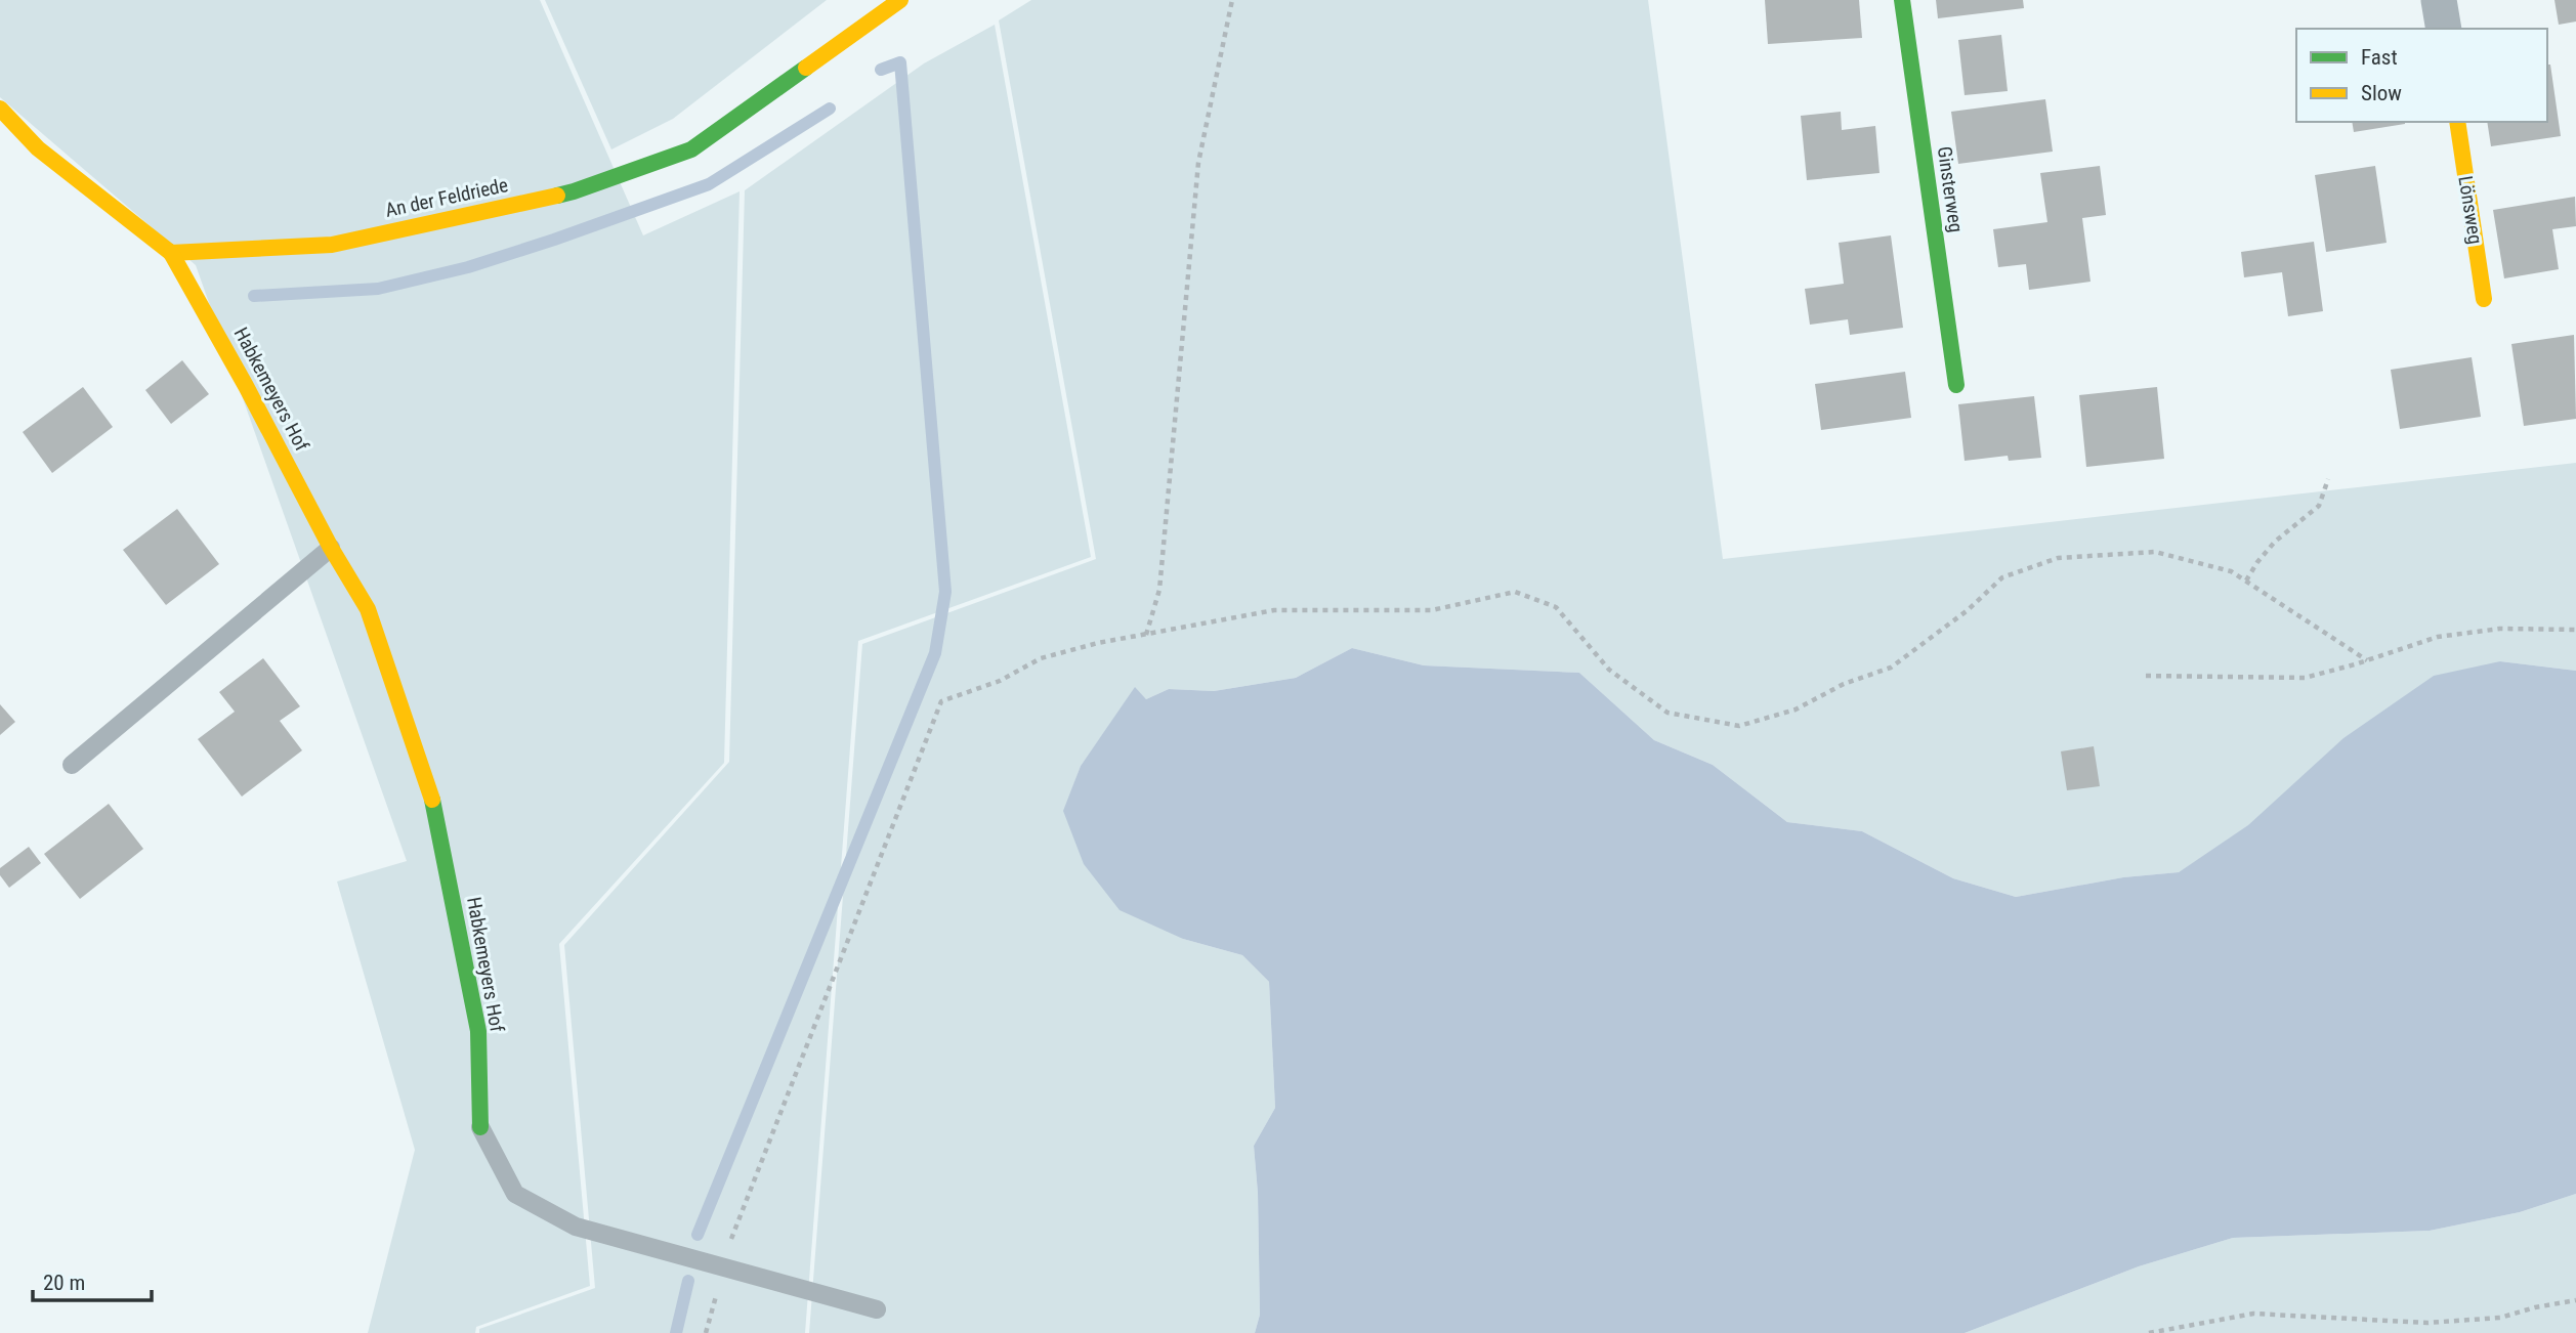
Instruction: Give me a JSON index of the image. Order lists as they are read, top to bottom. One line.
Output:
{"streets":{"street":["Ginsterweg","An der Feldriede","Lönsweg","Habkemeyers Hof"]},"crossings":[["An der Feldriede","Habkemeyers Hof"]],"legend":["Fast","Slow"],"scale_bar":"20 m"}
